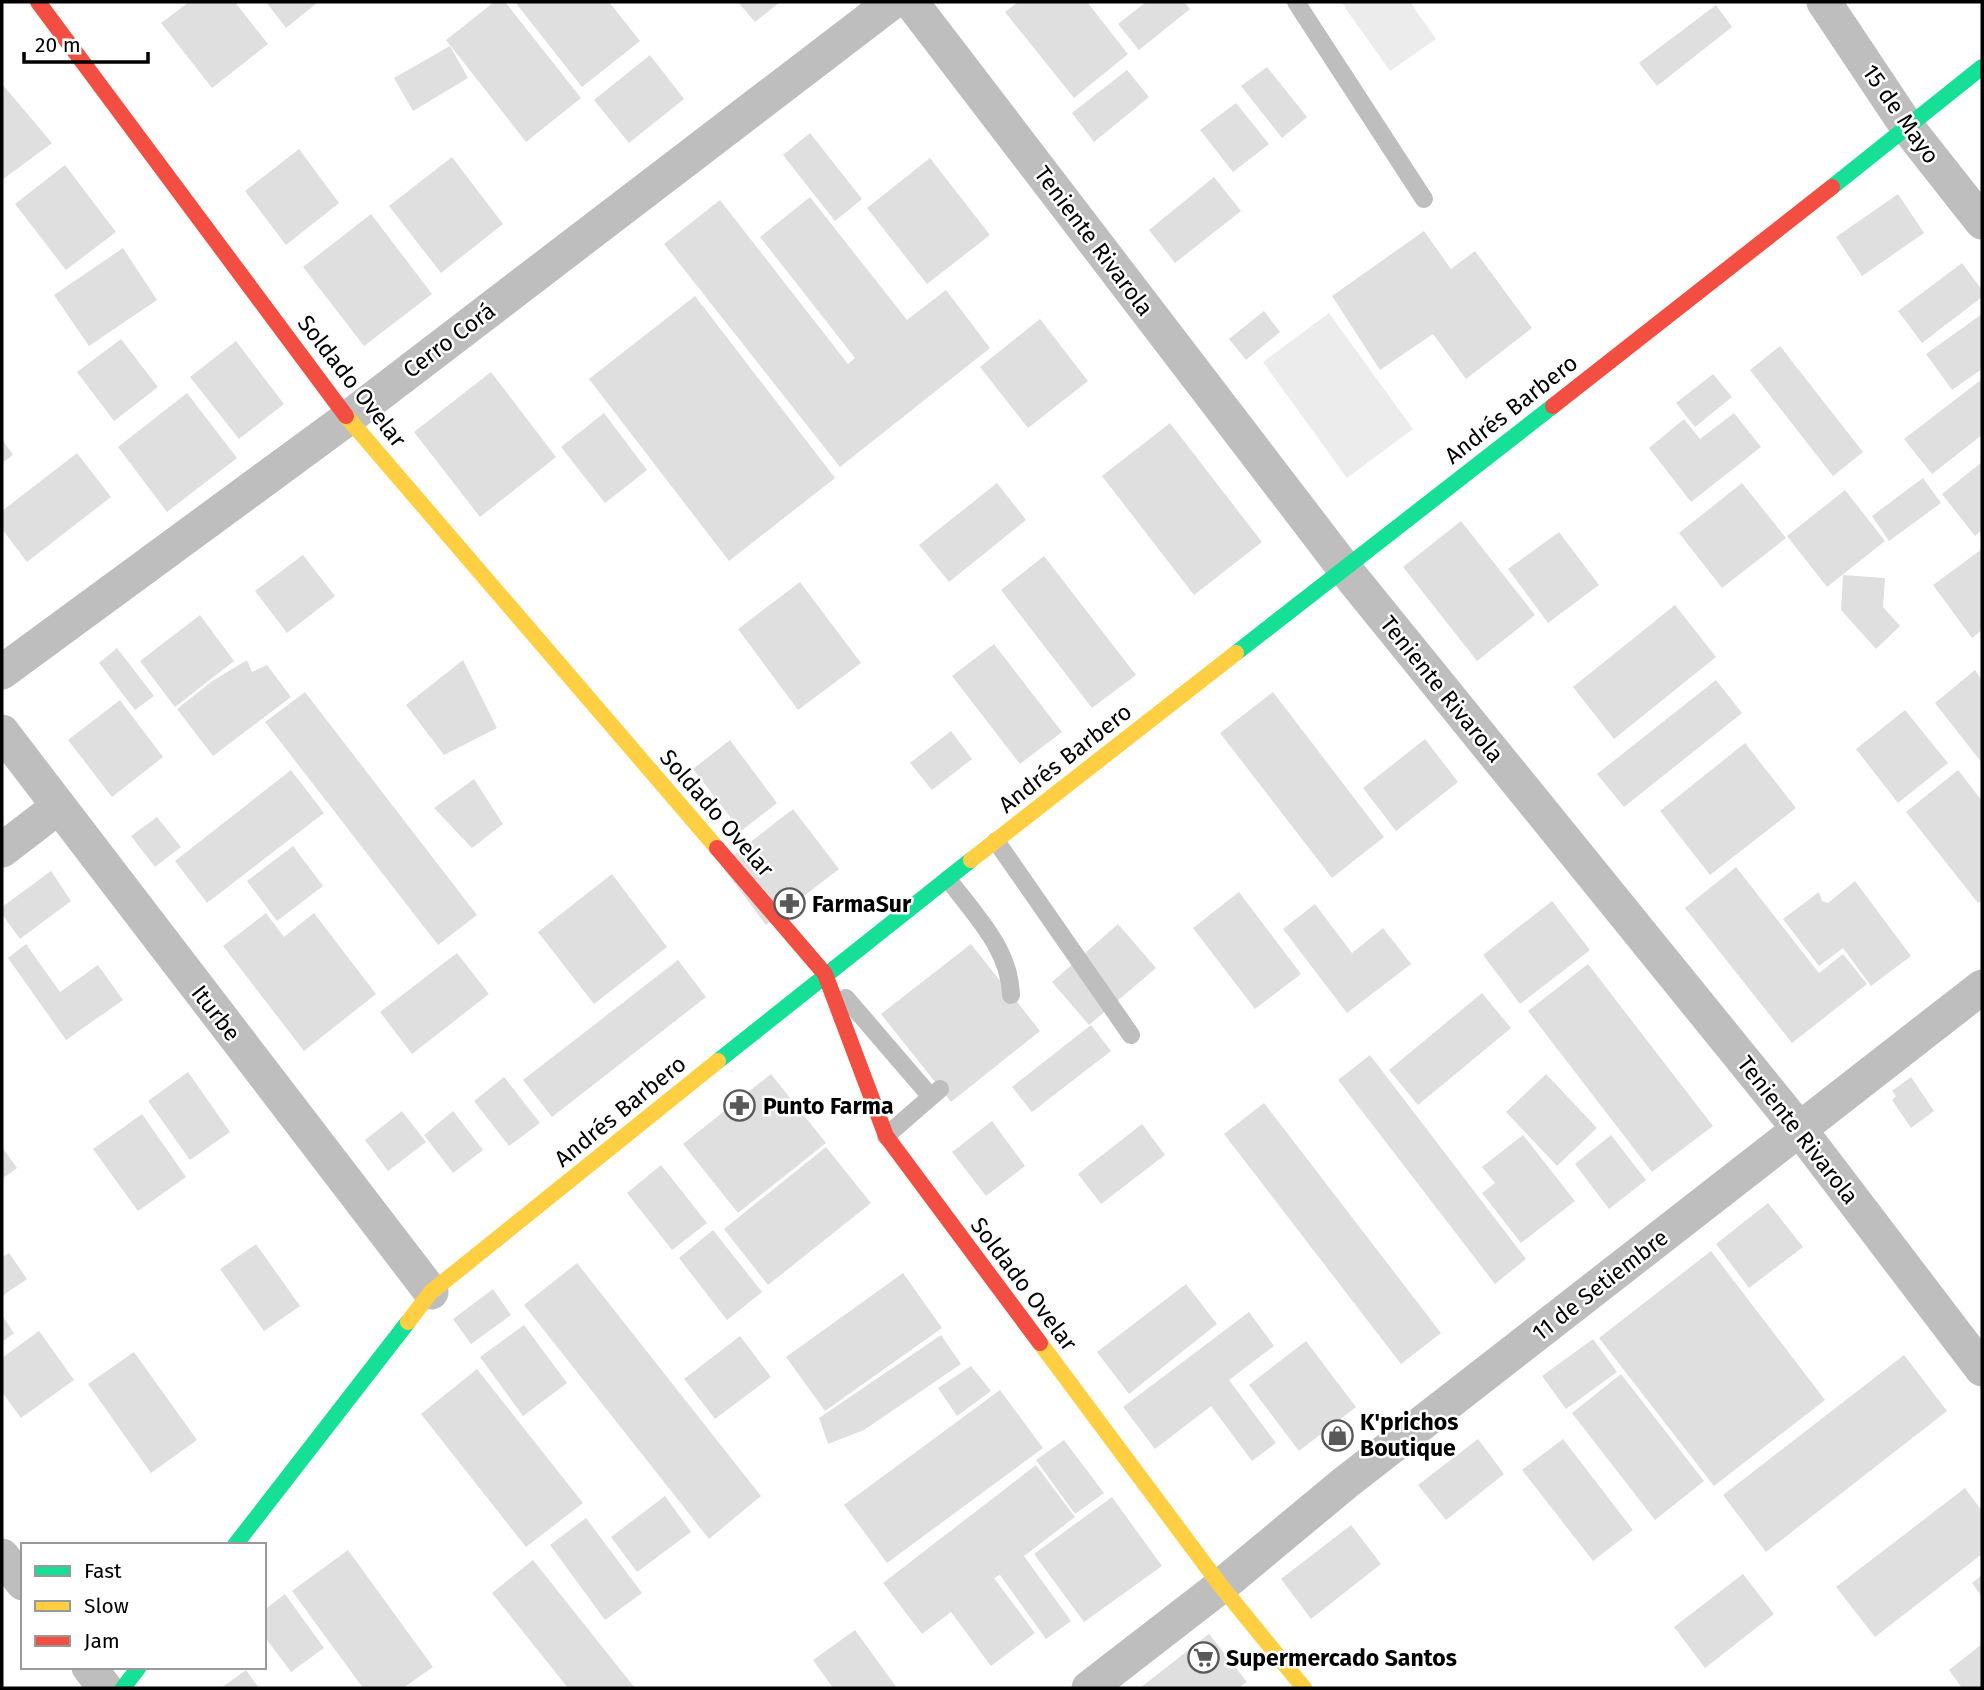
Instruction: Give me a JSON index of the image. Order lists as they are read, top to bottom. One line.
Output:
{"streets":{"main road":["Soldado Ovelar","Andrés Barbero"],"street":["15 de Mayo","Teniente Rivarola","Cerro Corá","Iturbe","11 de Setiembre"]},"crossings":[["15 de Mayo","Andrés Barbero"],["Teniente Rivarola","Andrés Barbero"],["Teniente Rivarola","11 de Setiembre"],["Cerro Corá","Soldado Ovelar"],["Soldado Ovelar","Andrés Barbero"],["Soldado Ovelar","11 de Setiembre"],["Andrés Barbero","Iturbe"]],"places":{"pharmacy":["FarmaSur","Punto Farma"],"shop":["K'prichos Boutique"],"supermarket":["Supermercado Santos"]},"legend":["Fast","Slow","Jam"],"scale_bar":"20 m"}
